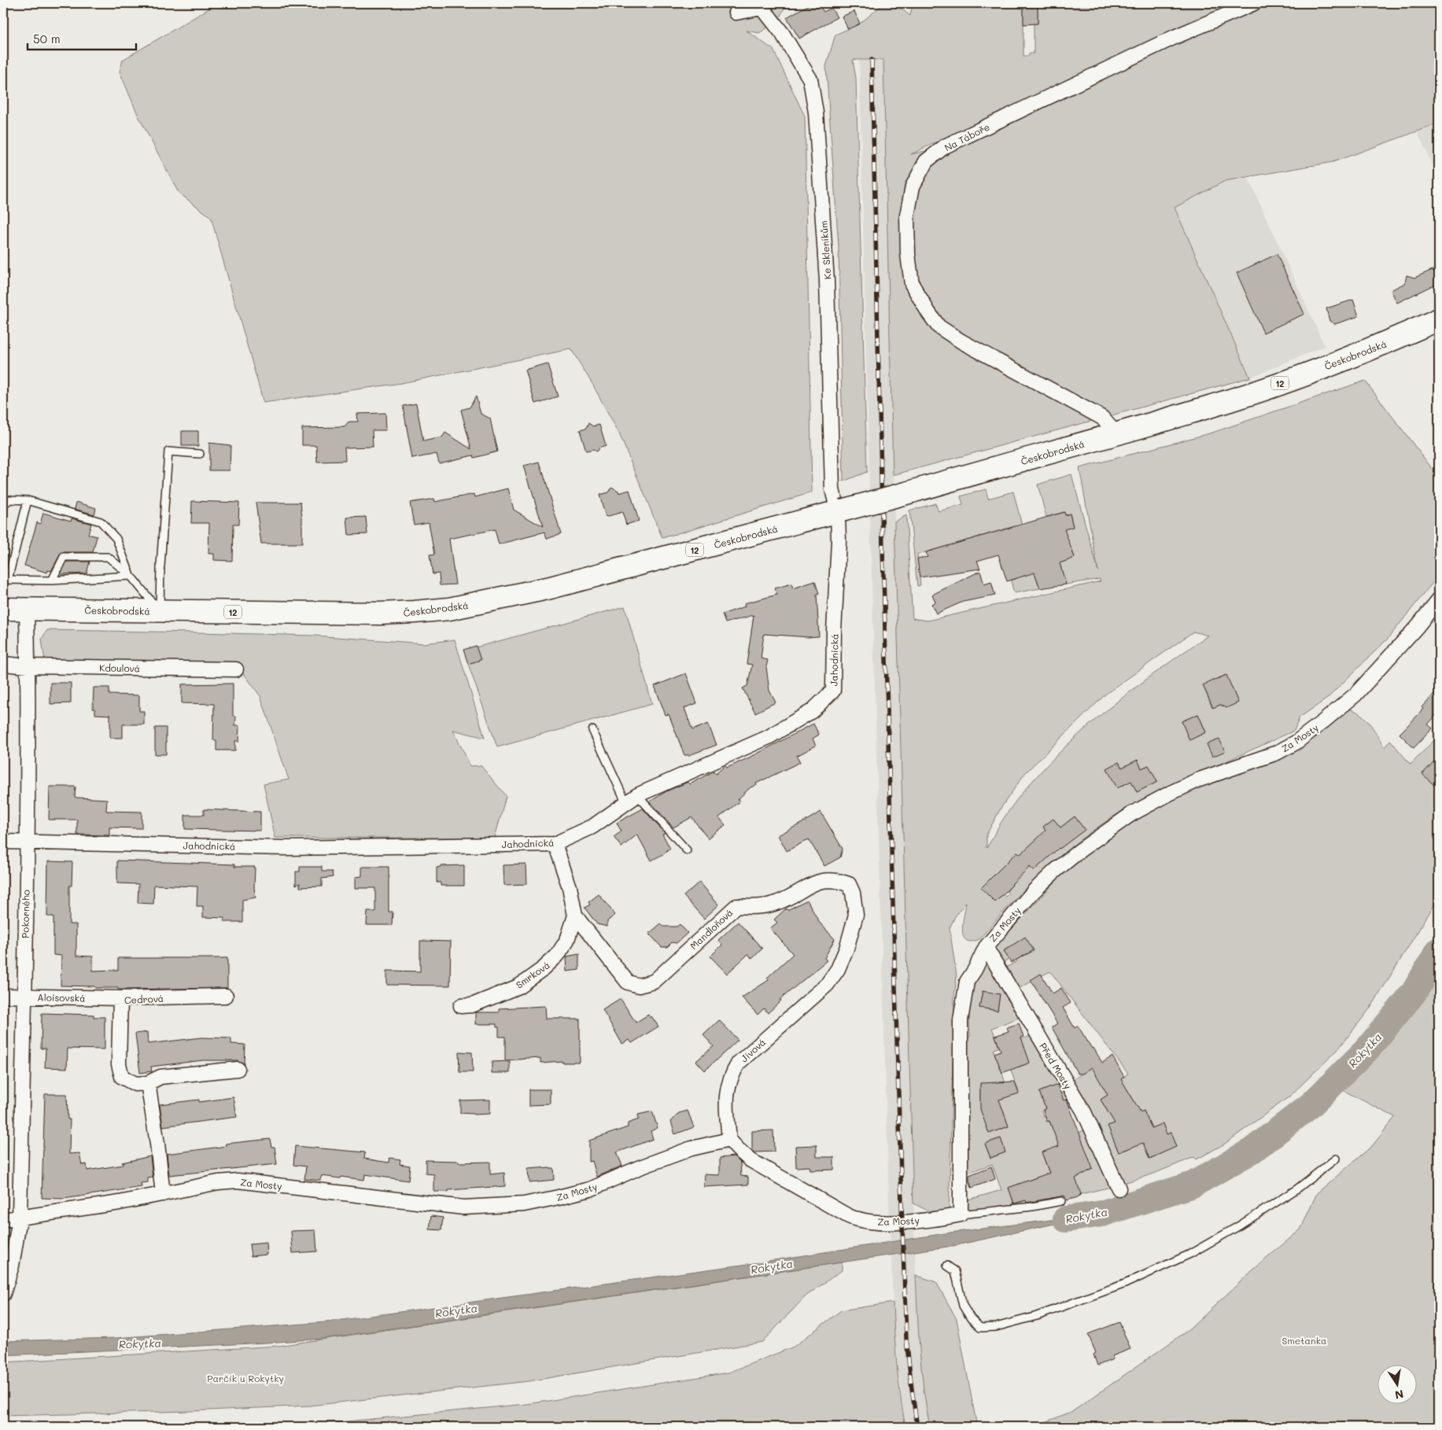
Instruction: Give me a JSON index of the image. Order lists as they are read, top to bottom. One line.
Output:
{"streets":{"main road":["Českobrodská","12"],"street":["Na Táboře","Ke Skleníkům","Jahodnická","Kdoulová","Za Mosty","Pokorného","Mandloňová","Smrková","Aloisovská","Cedrová","Jívová","Před Mosty"]},"crossings":[["Na Táboře","Českobrodská"],["Ke Skleníkům","Českobrodská"],["Ke Skleníkům","Jahodnická"],["Českobrodská","Jahodnická"],["Českobrodská","Pokorného"],["Jahodnická","Pokorného"],["Jahodnická","Smrková"],["Kdoulová","Pokorného"],["Za Mosty","Pokorného"],["Za Mosty","Jívová"],["Za Mosty","Před Mosty"],["Pokorného","Aloisovská"],["Mandloňová","Smrková"],["Mandloňová","Jívová"],["Aloisovská","Cedrová"]],"water":["Rokytka"],"parks":["Smetanka","Parčík u Rokytky"],"scale_bar":"50 m","north":"bottom"}
